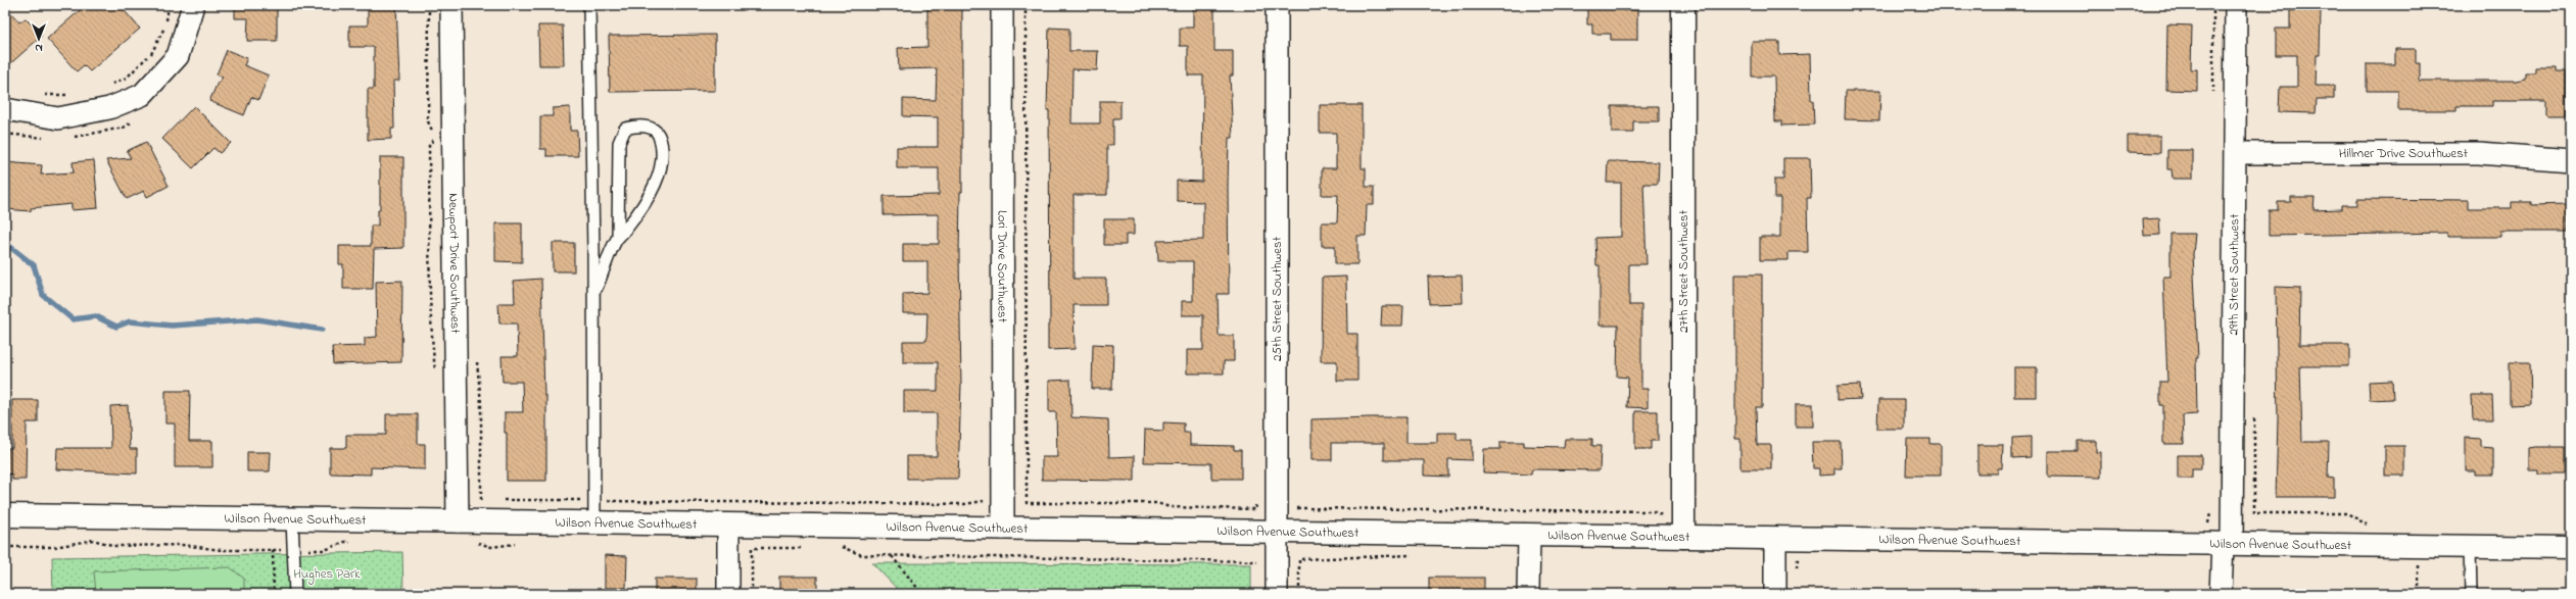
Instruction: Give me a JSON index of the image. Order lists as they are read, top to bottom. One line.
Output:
{"streets":{"main road":["27th Street Southwest","Wilson Avenue Southwest"],"street":["Hillmer Drive Southwest","Newport Drive Southwest","Lori Drive Southwest","29th Street Southwest","25th Street Southwest"]},"crossings":[["Hillmer Drive Southwest","29th Street Southwest"],["Newport Drive Southwest","Wilson Avenue Southwest"],["Lori Drive Southwest","Wilson Avenue Southwest"],["27th Street Southwest","Wilson Avenue Southwest"],["29th Street Southwest","Wilson Avenue Southwest"],["25th Street Southwest","Wilson Avenue Southwest"]],"parks":["Hughes Park"],"north":"bottom"}
